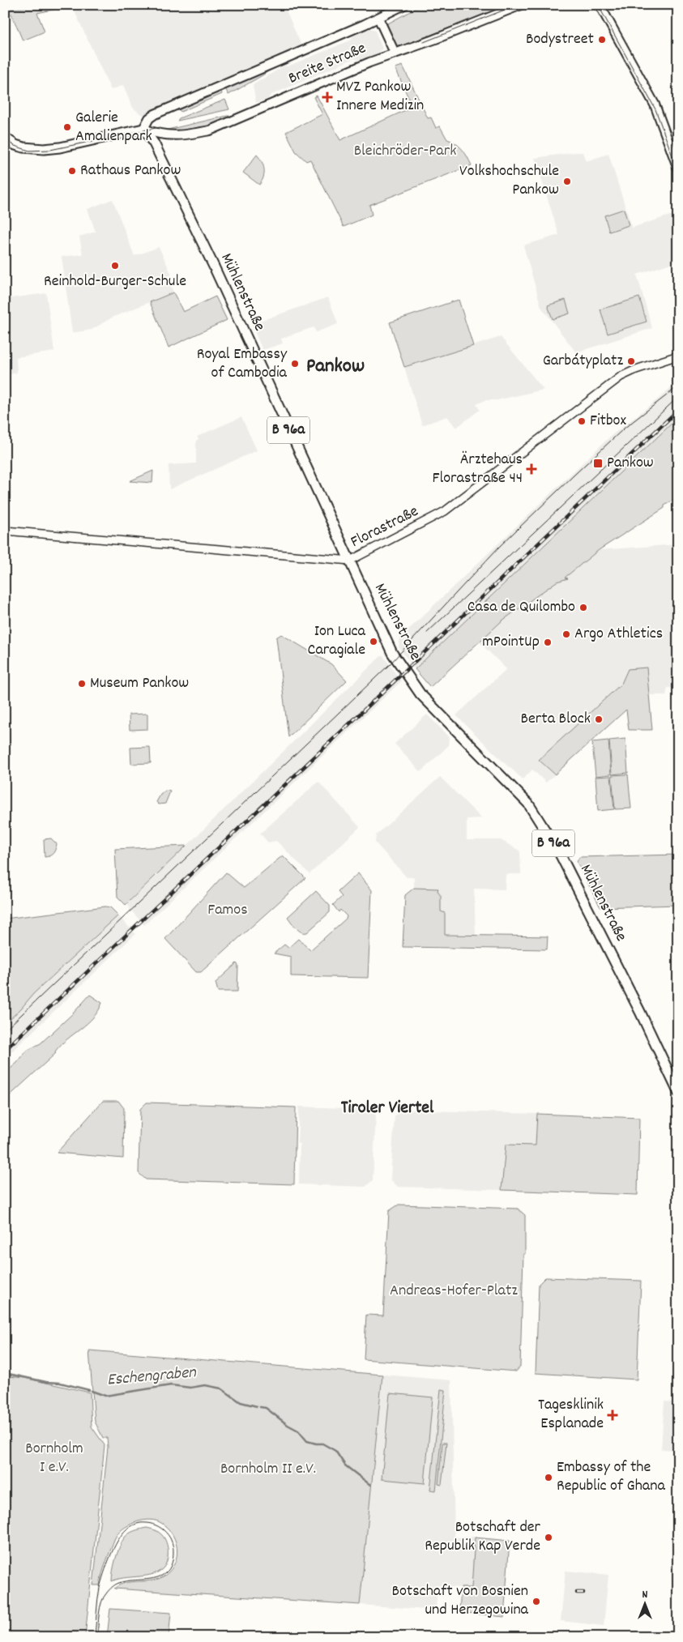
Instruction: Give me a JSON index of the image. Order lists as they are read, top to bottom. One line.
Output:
{"streets":{"main road":["Breite Straße","Mühlenstraße","B 96a"],"street":["Florastraße"]},"crossings":[["Breite Straße","Mühlenstraße"],["Mühlenstraße","Florastraße"]],"districts":["Pankow","Tiroler Viertel"],"water":["Eschengraben"],"parks":["Bleichröder-Park","Famos","Andreas-Hofer-Platz","Bornholm I e.V.","Bornholm II e.V."],"places":{"other":["Bodystreet","Galerie Amalienpark","Rathaus Pankow","Volkshochschule Pankow","Reinhold-Burger-Schule","Garbátyplatz","Royal Embassy of Cambodia","Fitbox","Casa de Quilombo","Argo Athletics","Ion Luca Caragiale","mPointUp","Museum Pankow","Berta Block","Embassy of the Republic of Ghana","Botschaft der Republik Kap Verde","Botschaft von Bosnien und Herzegowina"],"health":["MVZ Pankow Innere Medizin","Ärztehaus Florastraße 44","Tagesklinik Esplanade"],"transit":["Pankow"]},"north":"top"}
